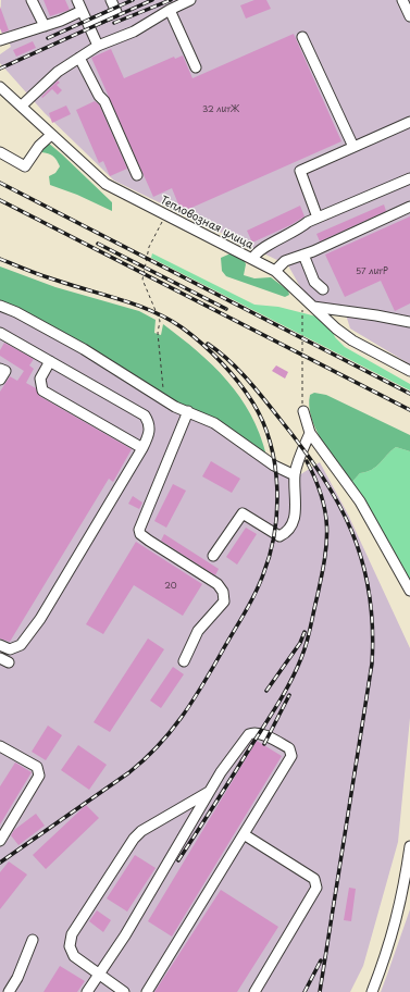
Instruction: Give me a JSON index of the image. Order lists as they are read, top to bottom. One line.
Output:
{"streets":{"street":["Тепловозная улица"]},"house_numbers":["32 литЖ","57 литР","20"]}
